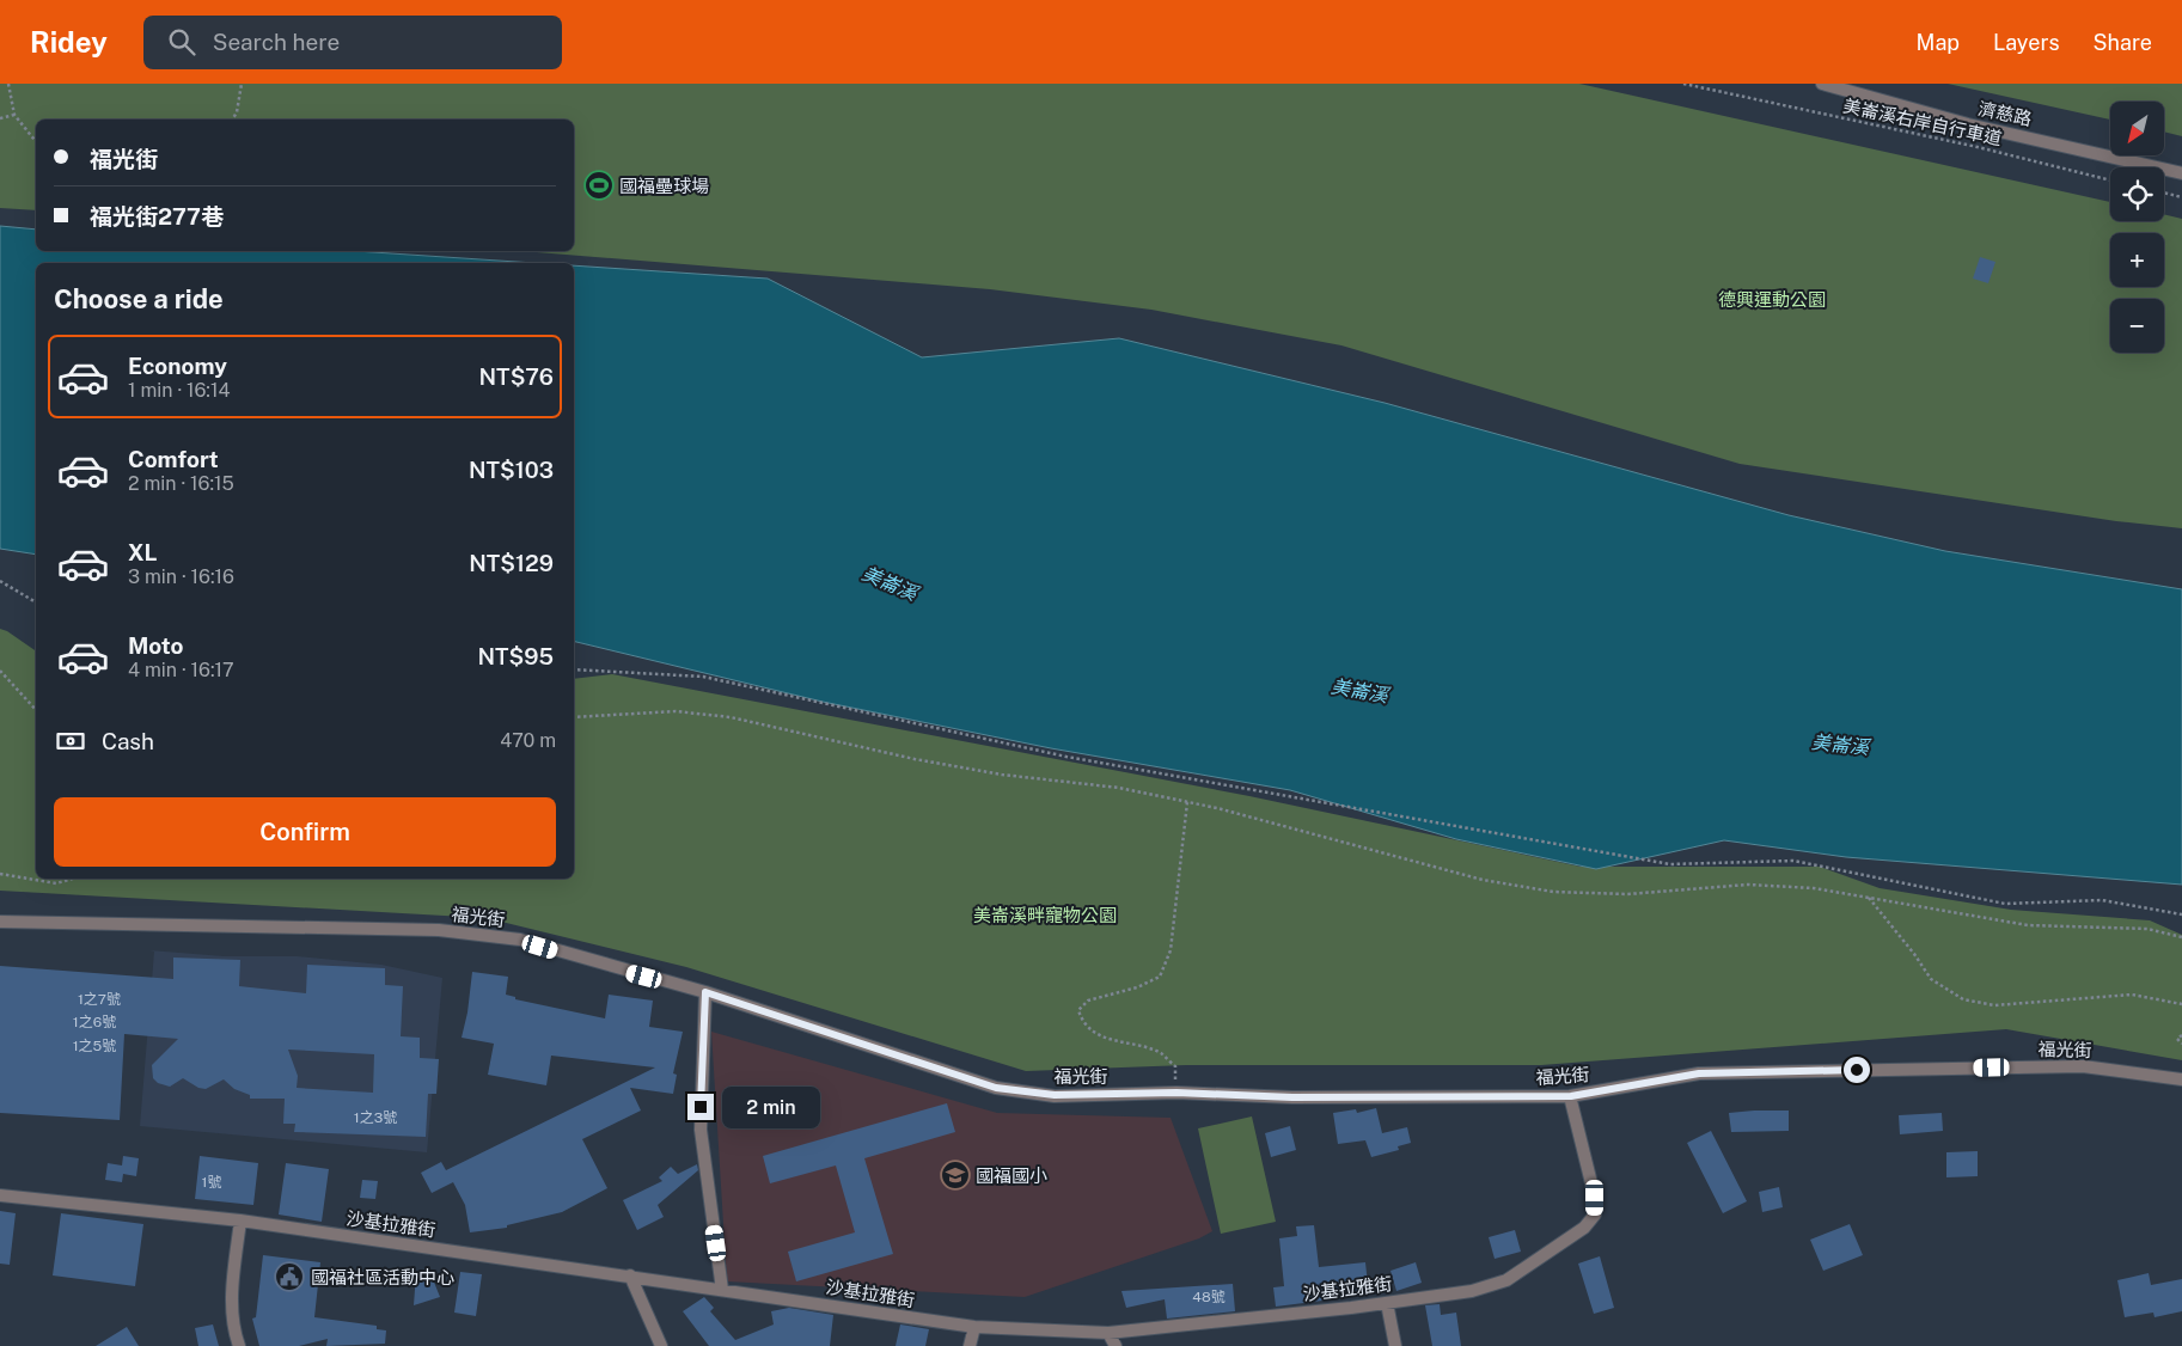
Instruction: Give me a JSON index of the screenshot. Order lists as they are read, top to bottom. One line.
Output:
{"streets":{"street":["濟慈路","福光街","沙基拉雅街"],"path":["美崙溪右岸自行車道"]},"crossings":[["福光街","沙基拉雅街"]],"water":["美崙溪"],"parks":["德興運動公園","美崙溪畔寵物公園"],"places":{"sports":["國福壘球場"],"school or university":["國福國小"],"public building":["國福社區活動中心"]},"house_numbers":["1之7號","1之6號","1之5號","1之3號","1號","48號"],"north":"bottom left","page":{"header":"Ridey","search":"Search here","nav":["Map","Layers","Share"],"map_buttons":["+","−"],"banner":["福光街","福光街277巷"],"heading":"Choose a ride","list":[{"name":"Economy","note":"1 min · 16:14","value":"NT$76"},{"name":"Comfort","note":"2 min · 16:15","value":"NT$103"},{"name":"XL","note":"3 min · 16:16","value":"NT$129"},{"name":"Moto","note":"4 min · 16:17","value":"NT$95"}],"pay":["Cash","470 m"],"buttons":"Confirm","bubble":"2 min"}}
